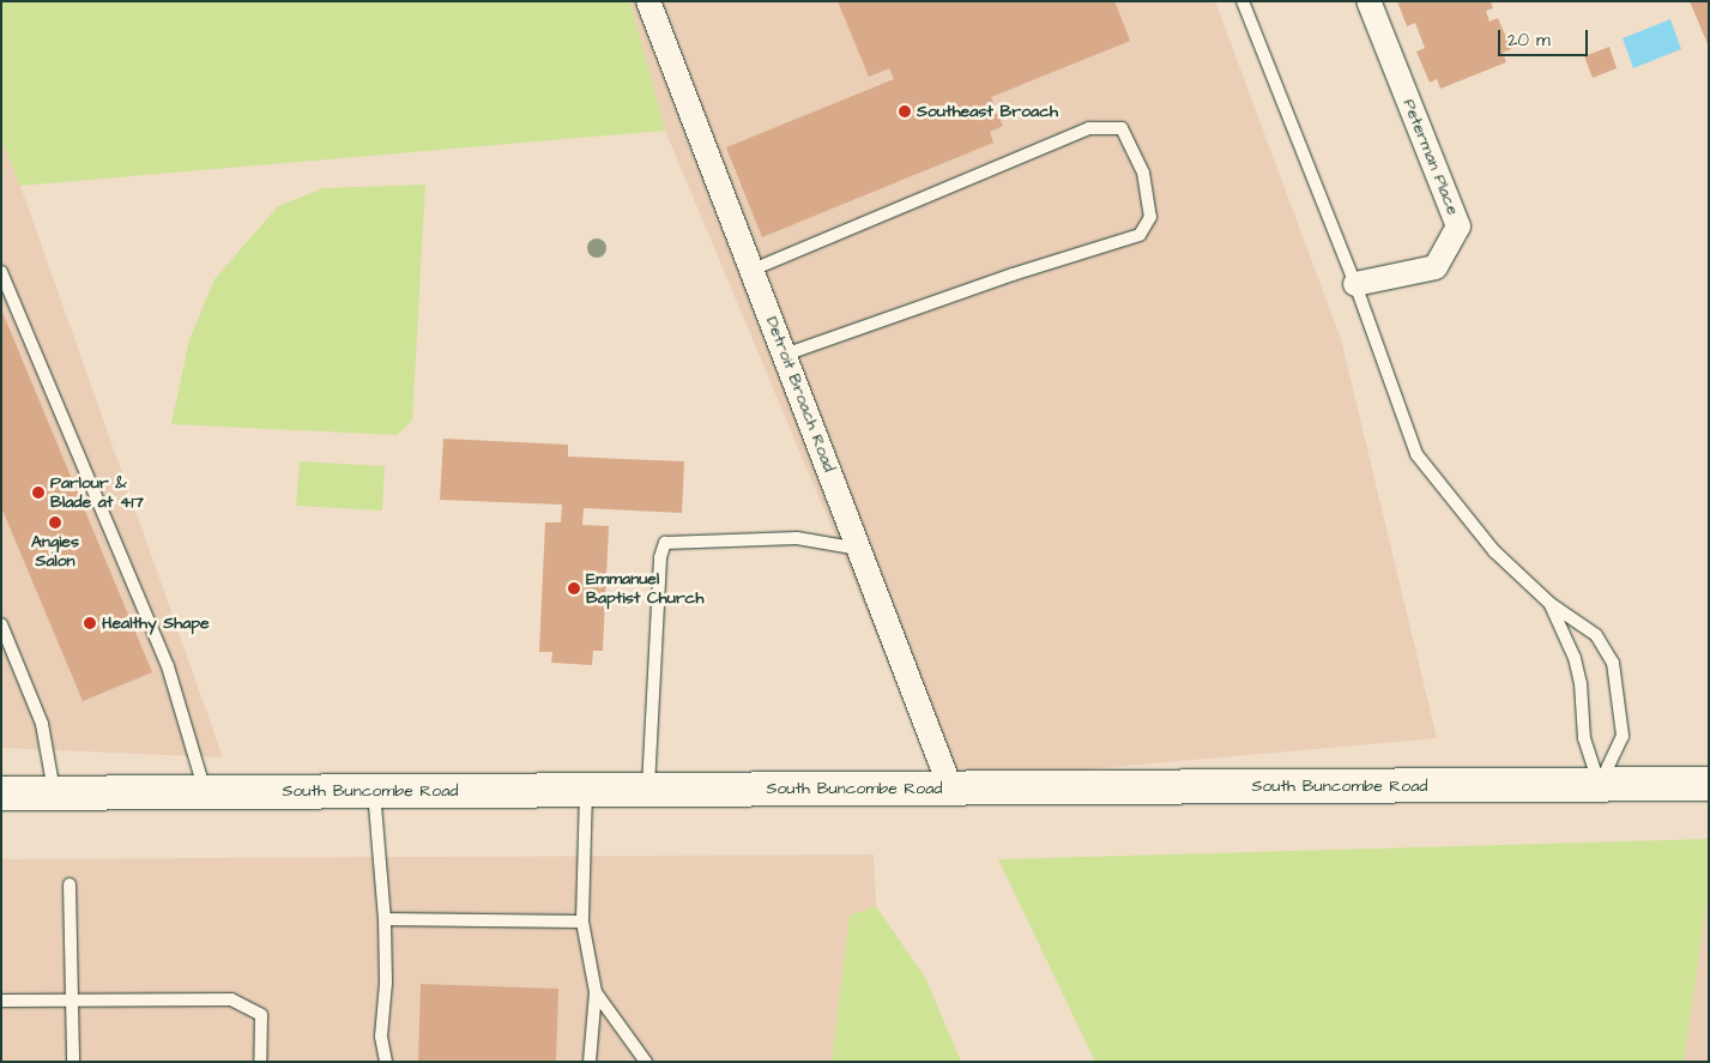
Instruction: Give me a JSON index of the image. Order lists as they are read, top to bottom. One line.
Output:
{"streets":{"main road":["South Buncombe Road"],"street":["Peterman Place","Detroit Broach Road"]},"crossings":[["Detroit Broach Road","South Buncombe Road"]],"places":["Southeast Broach","Parlour & Blade at 417","Angies Salon","Emmanuel Baptist Church","Healthy Shape"],"scale_bar":"20 m"}
